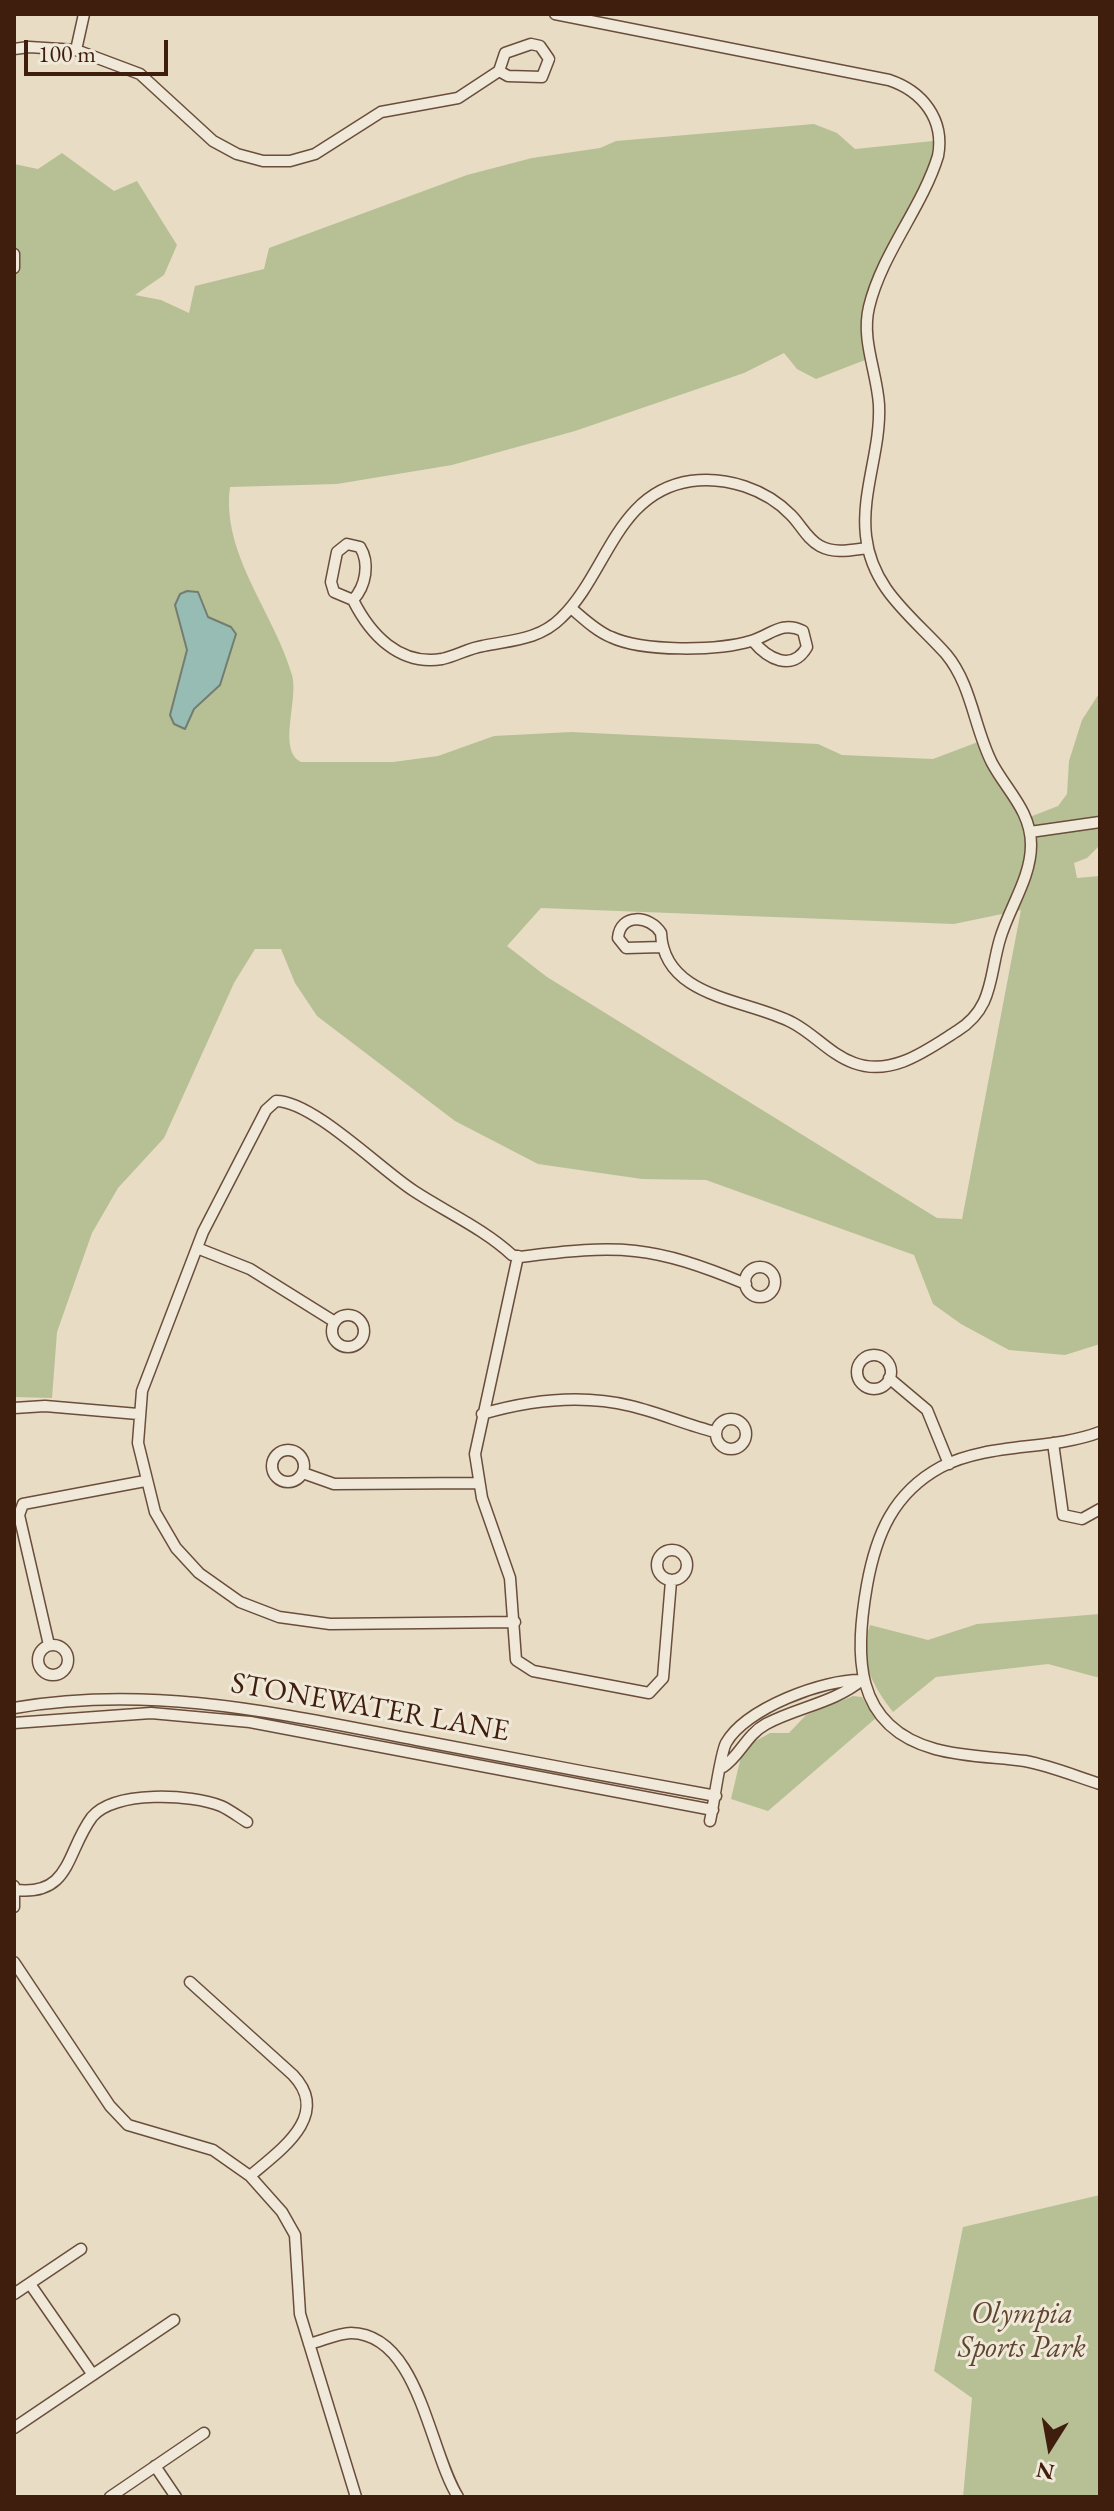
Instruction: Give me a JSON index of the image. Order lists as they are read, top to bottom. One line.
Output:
{"streets":{"street":["STONEWATER LANE"]},"parks":["Olympia Sports Park"],"scale_bar":"100 m","north":"bottom"}
